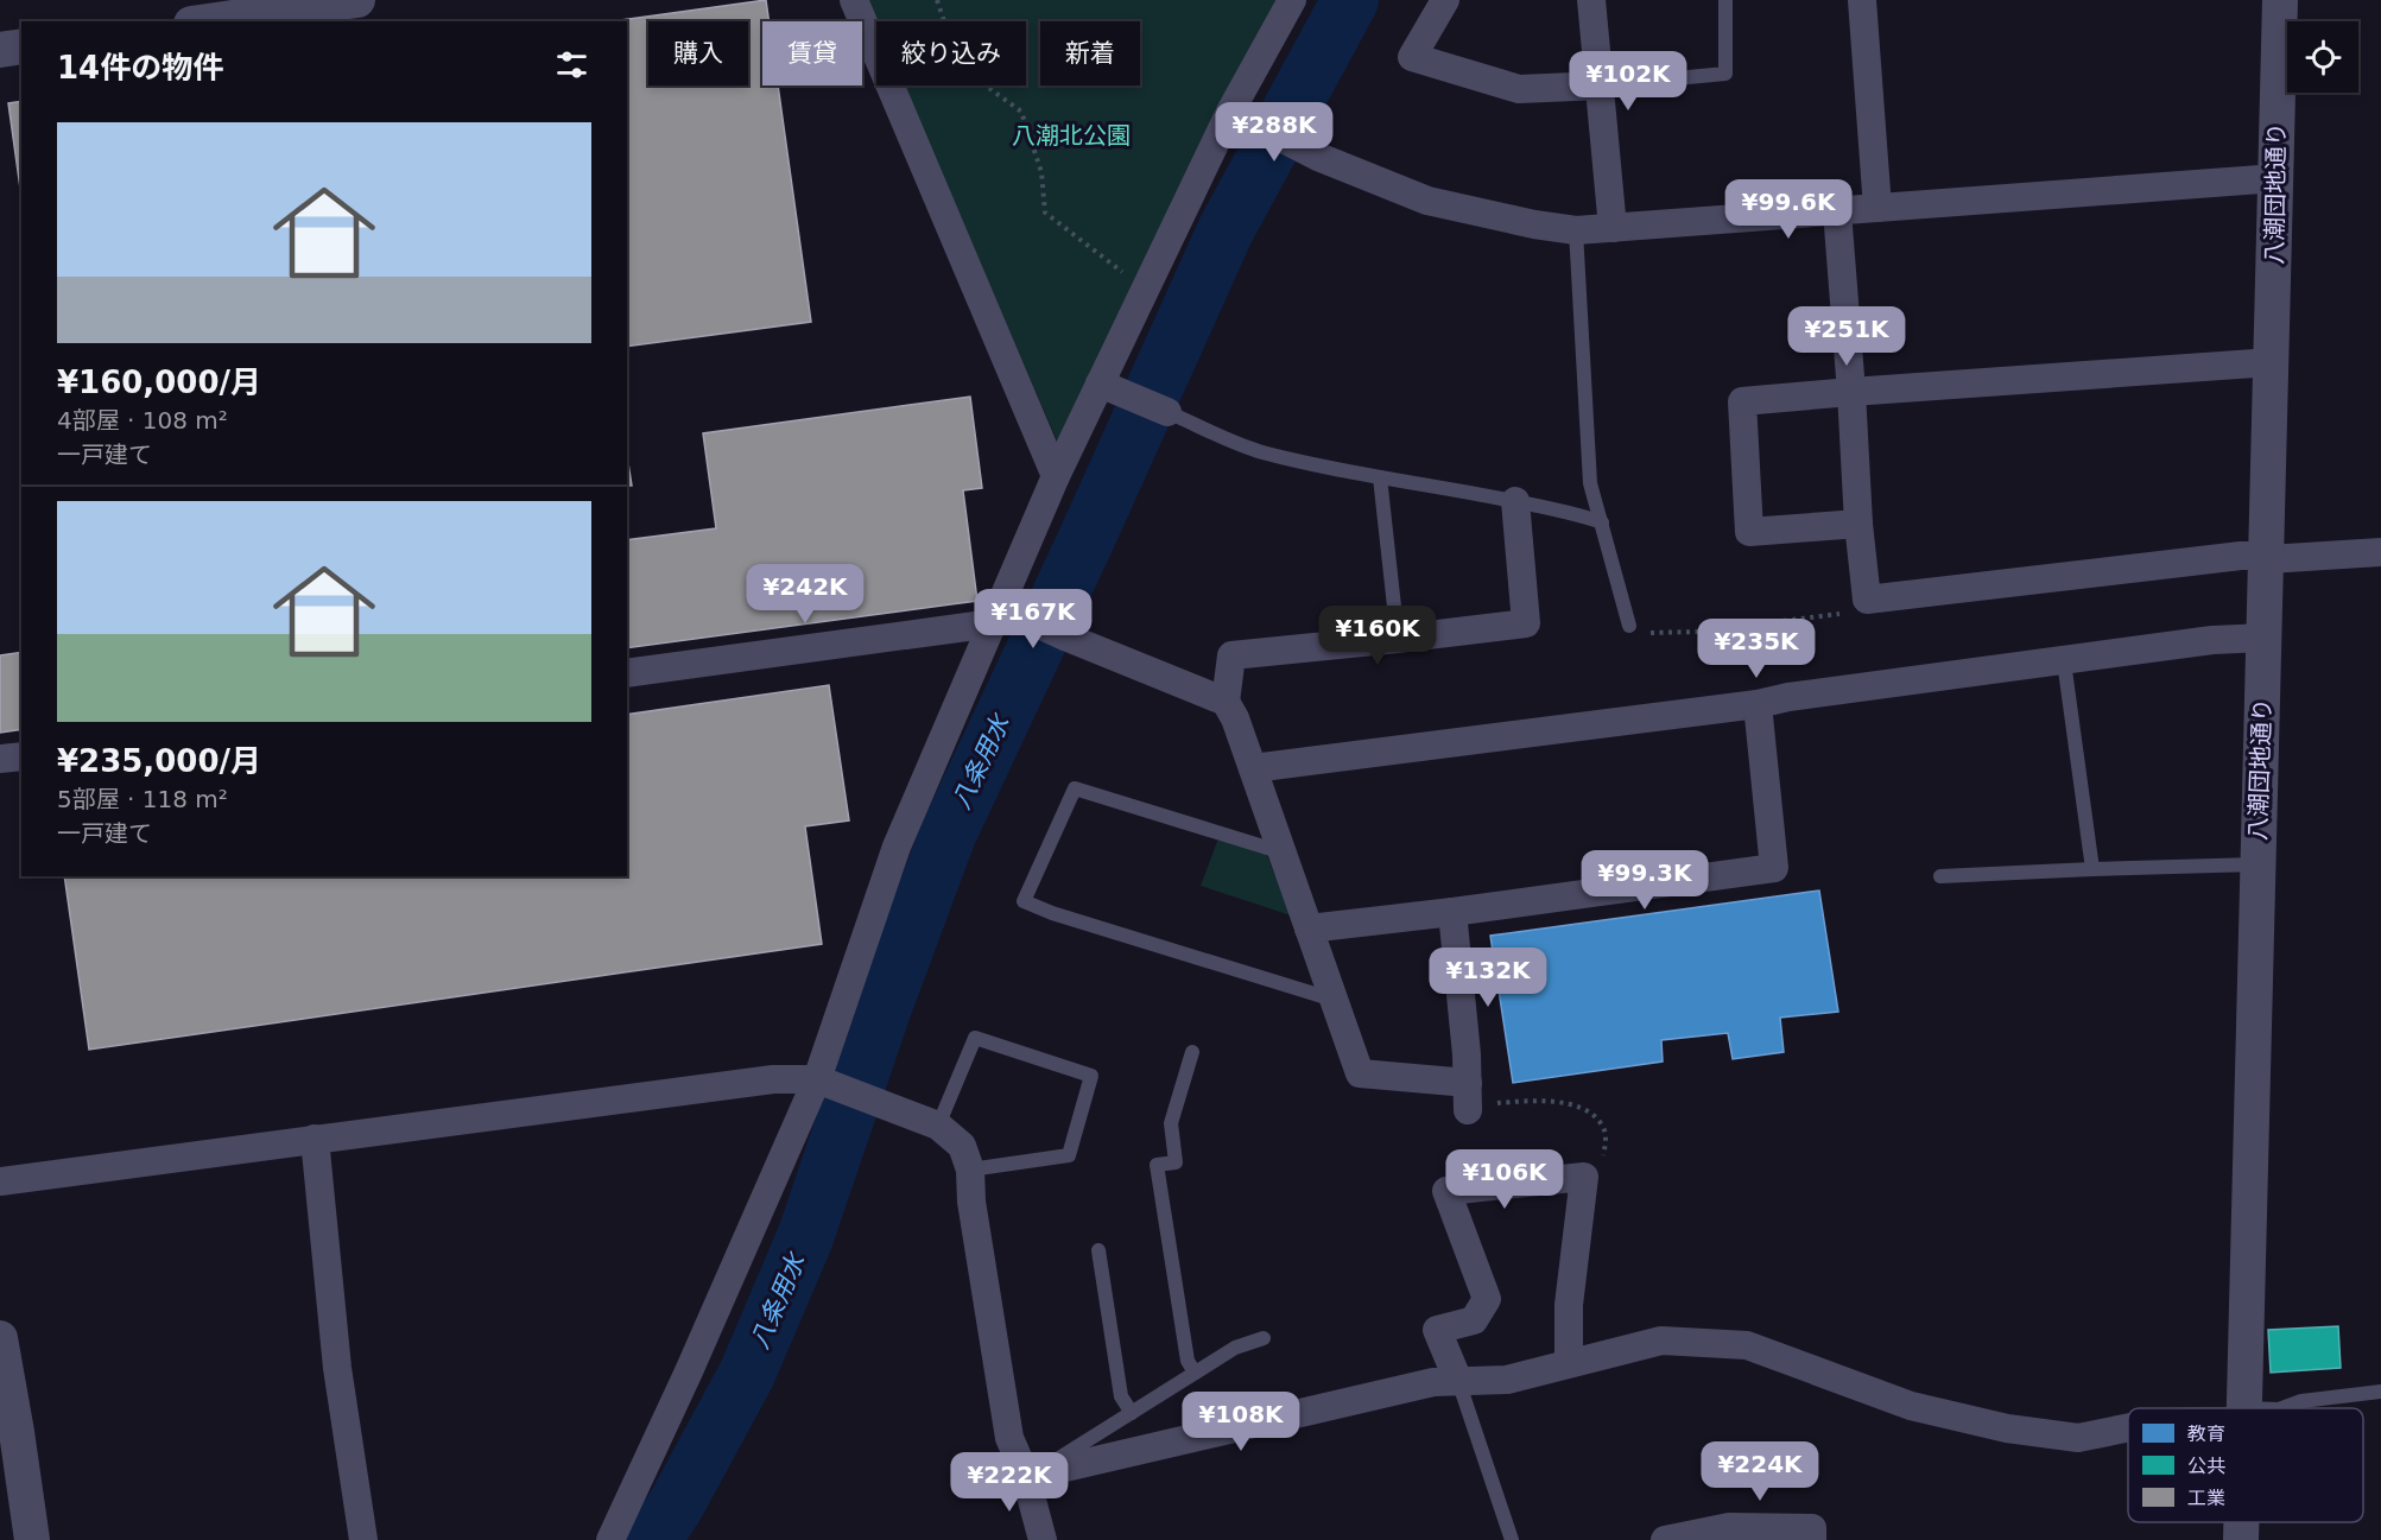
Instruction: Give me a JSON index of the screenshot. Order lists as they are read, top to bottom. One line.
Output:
{"streets":{"street":["八潮団地通り"]},"water":["八条用水"],"parks":["八潮北公園"],"legend":["教育","公共","工業"],"page":{"chip":["購入","賃貸","絞り込み","新着"],"heading":"14件の物件","price":["¥102K","¥288K","¥99.6K","¥251K","¥242K","¥167K","¥160K","¥235K","¥99.3K","¥132K","¥106K","¥108K","¥224K","¥222K"],"list":[{"name":"¥160,000/月","note":"4部屋 · 108 m² · 一戸建て"},{"name":"¥235,000/月","note":"5部屋 · 118 m² · 一戸建て"}]}}
